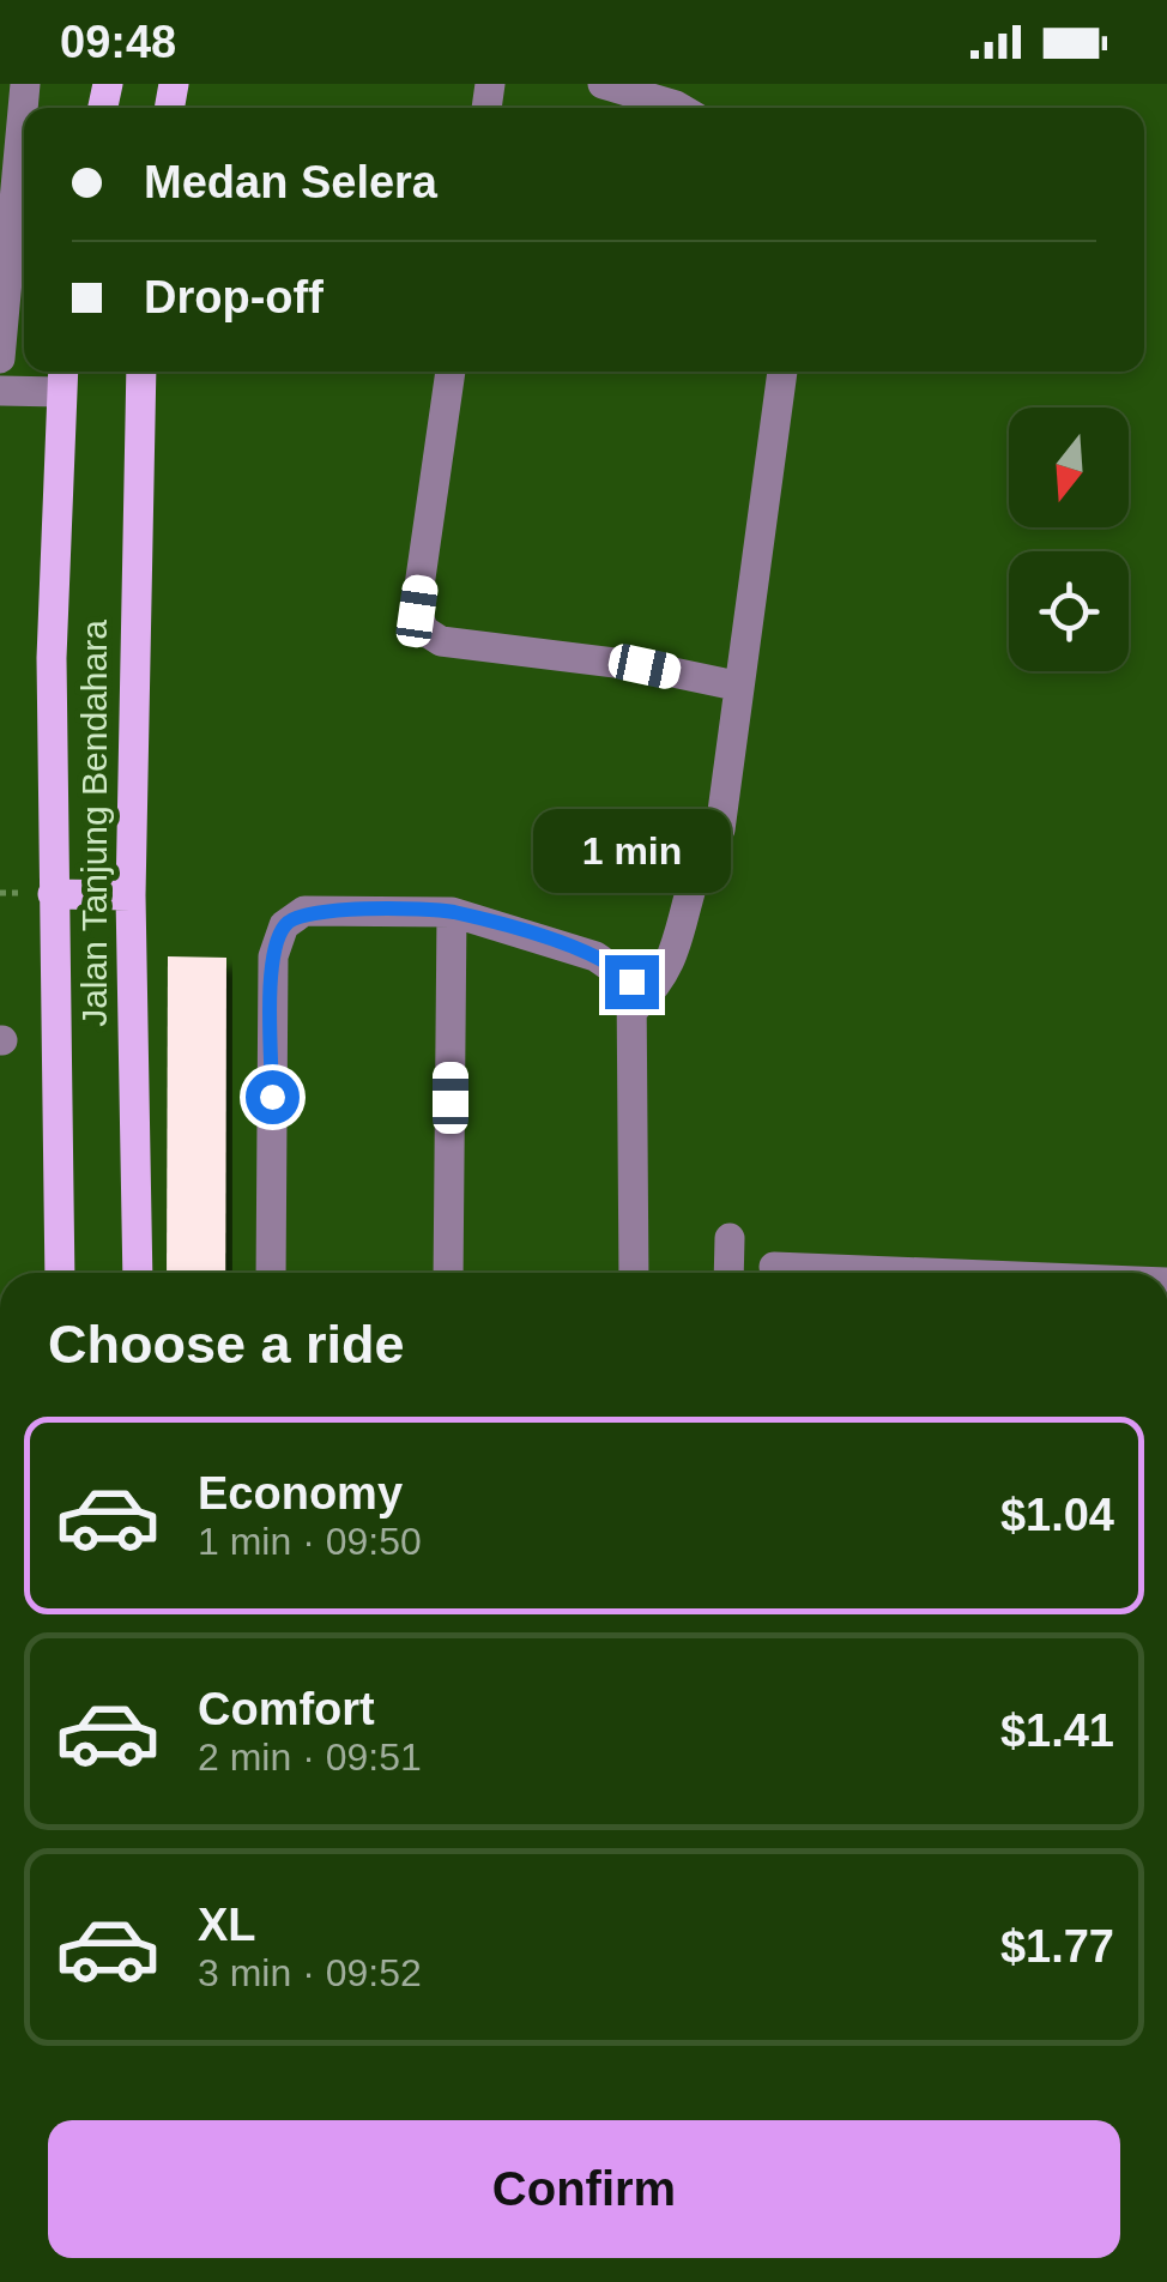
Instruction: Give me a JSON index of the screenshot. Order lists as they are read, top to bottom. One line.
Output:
{"streets":{"main road":["Jalan Tanjung Bendahara"]},"north":"bottom","page":{"status":"09:48","banner":["Medan Selera","Drop-off"],"bubble":"1 min","heading":"Choose a ride","list":[{"name":"Economy","note":"1 min · 09:50","value":"$1.04"},{"name":"Comfort","note":"2 min · 09:51","value":"$1.41"},{"name":"XL","note":"3 min · 09:52","value":"$1.77"}],"buttons":"Confirm"}}
